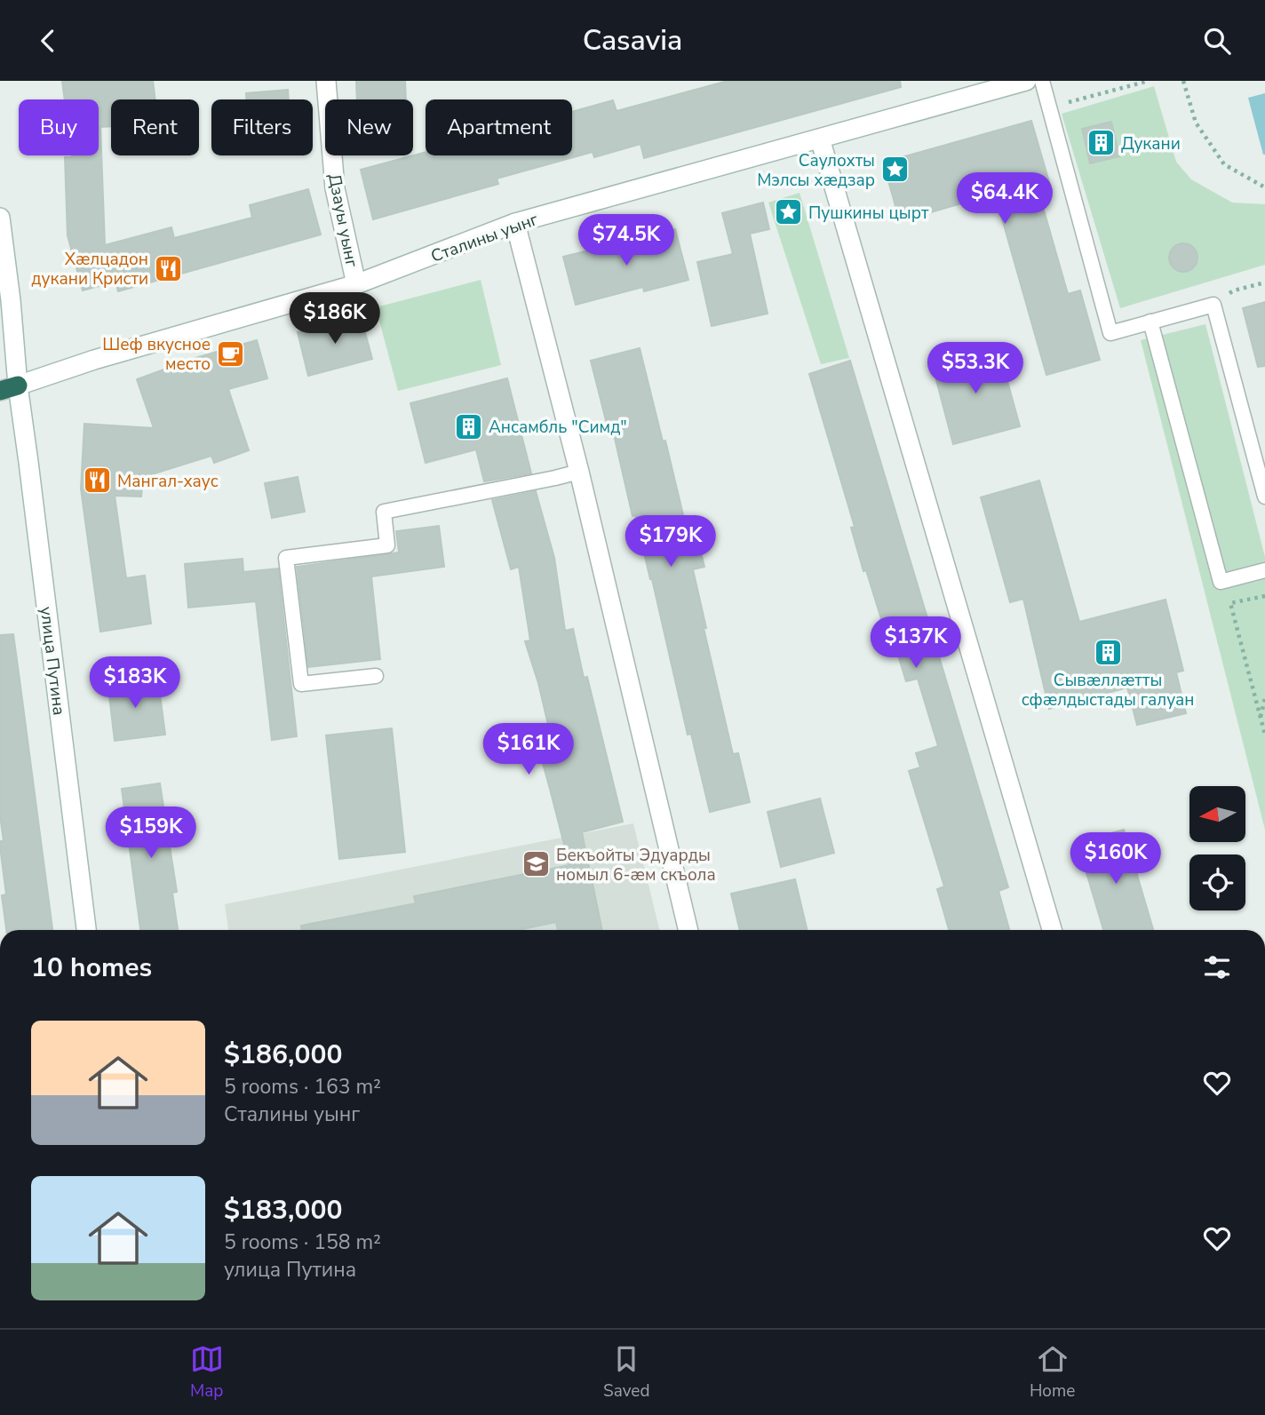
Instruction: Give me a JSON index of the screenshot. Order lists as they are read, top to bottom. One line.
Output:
{"streets":{"street":["Дзауы уынг","Сталины уынг","улица Путина"]},"crossings":[["Дзауы уынг","Сталины уынг"],["Сталины уынг","улица Путина"]],"places":{"building":["Дукани","Ансамбль \"Симд\"","Сывæллæтты сфæлдыстады галуан"],"place":["Саулохты Мэлсы хæдзар","Пушкины цырт"],"restaurant":["Хæлцадон дукани Кристи","Мангал-хаус"],"cafe":["Шеф вкусное место"],"school or university":["Бекъойты Эдуарды номыл 6-æм скъола"]},"north":"left","page":{"header":"Casavia","chip":["Buy","Rent","Filters","New","Apartment"],"price":["$64.4K","$74.5K","$186K","$53.3K","$179K","$137K","$183K","$161K","$159K","$160K"],"heading":"10 homes","list":[{"name":"$186,000","note":"5 rooms · 163 m² · Сталины уынг"},{"name":"$183,000","note":"5 rooms · 158 m² · улица Путина"}],"tabs":["Map","Saved","Home"]}}
